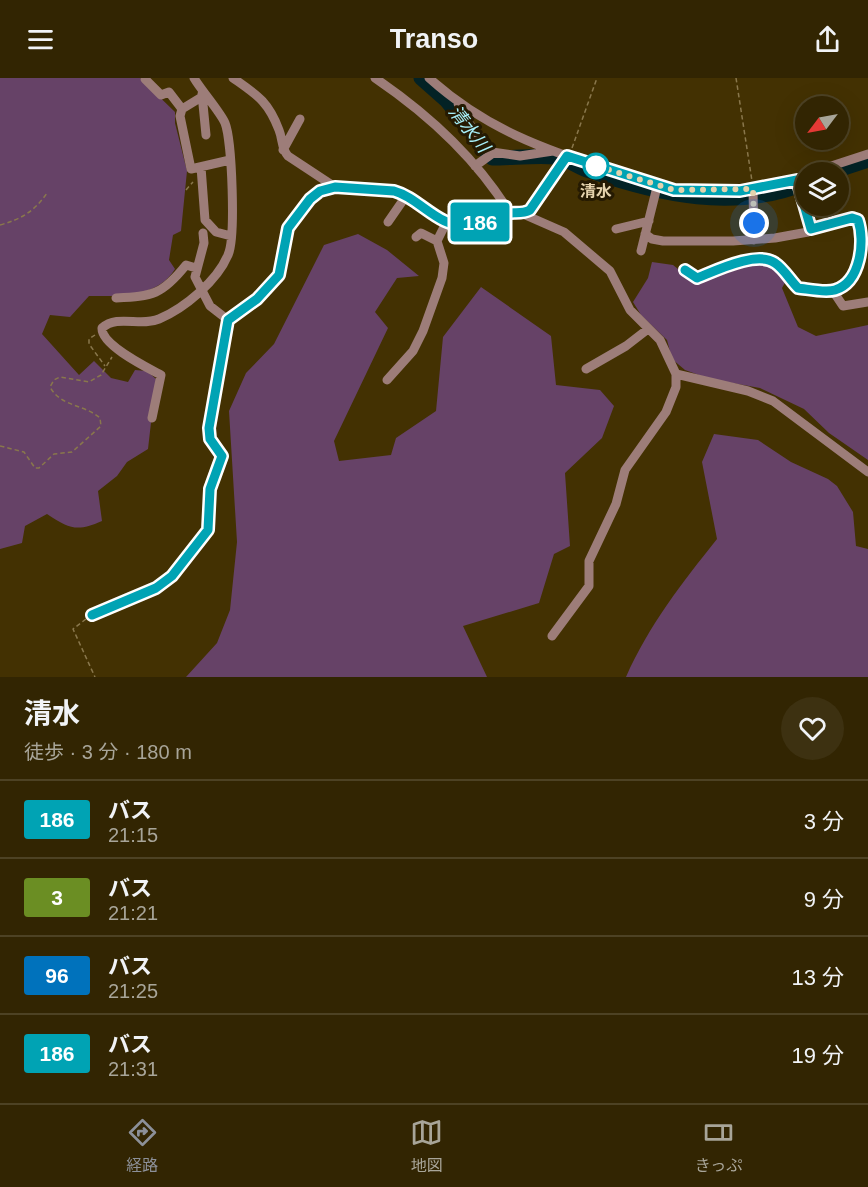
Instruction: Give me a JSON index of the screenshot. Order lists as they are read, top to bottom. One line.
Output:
{"water":["清水川"],"places":["清水"],"lines":["bus line 186"],"north":"bottom left","page":{"header":"Transo","on_map":"186","heading":["清水","徒歩 · 3 分 · 180 m"],"list":[{"mark":"186","name":"バス","note":"21:15","value":"3 分"},{"mark":"3","name":"バス","note":"21:21","value":"9 分"},{"mark":"96","name":"バス","note":"21:25","value":"13 分"},{"mark":"186","name":"バス","note":"21:31","value":"19 分"}],"tabs":["経路","地図","きっぷ"]}}
